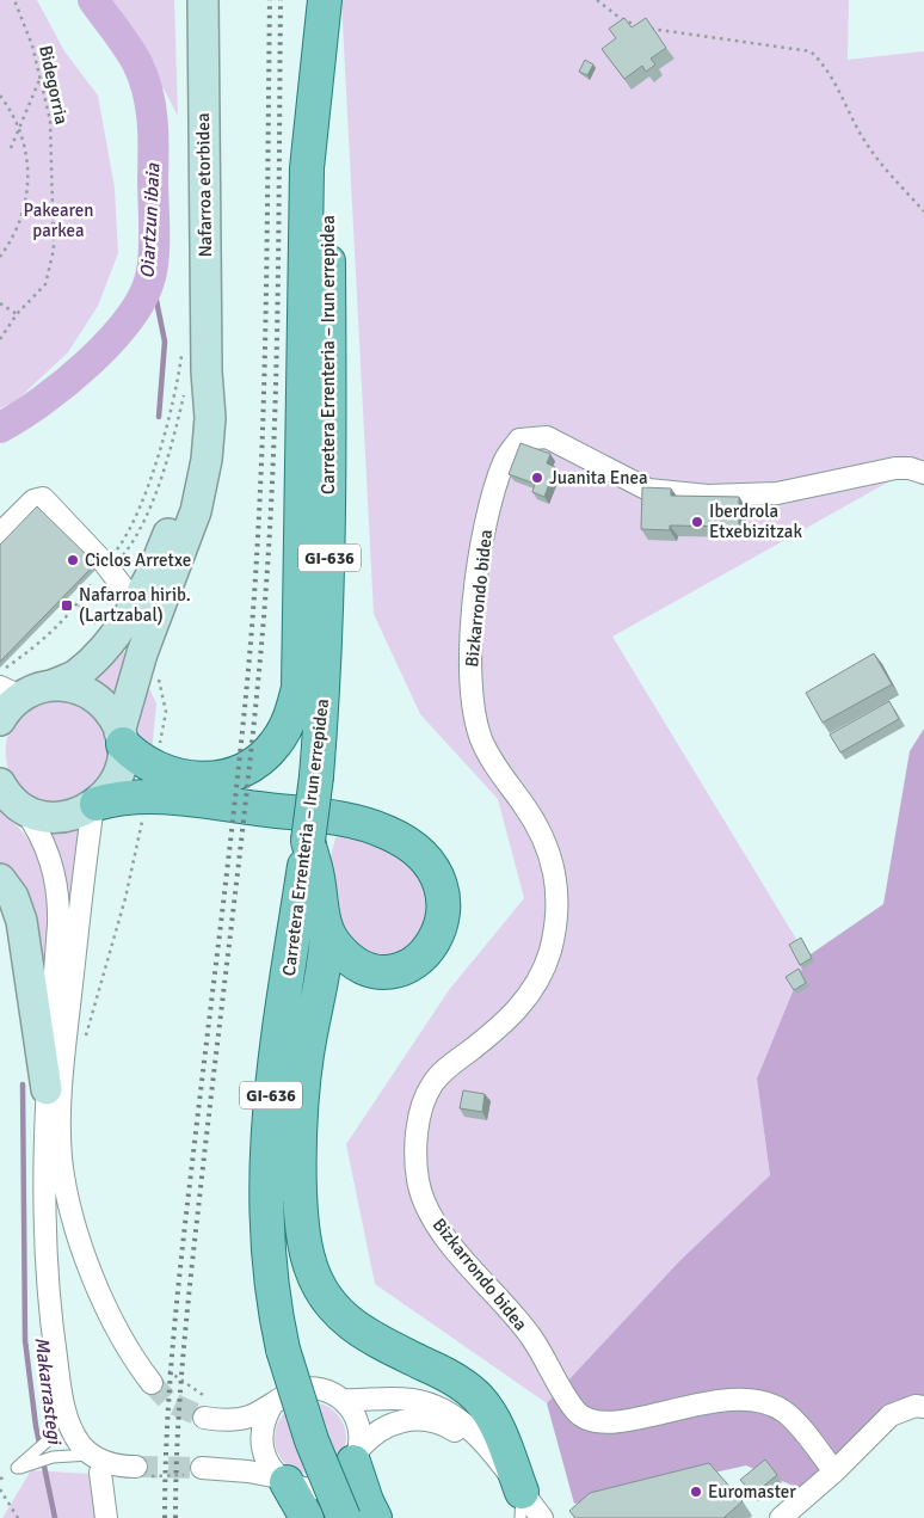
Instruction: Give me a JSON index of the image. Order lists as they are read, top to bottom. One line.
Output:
{"streets":{"main road":["Nafarroa etorbidea","Carretera Errenteria – Irun errepidea","GI-636"],"street":["Bizkarrondo bidea"],"path":["Bidegorria"]},"water":["Oiartzun ibaia","Makarrastegi"],"parks":["Pakearen parkea"],"places":{"other":["Juanita Enea","Iberdrola Etxebizitzak","Ciclos Arretxe","Euromaster"],"transit":["Nafarroa hirib. (Lartzabal)"]}}
